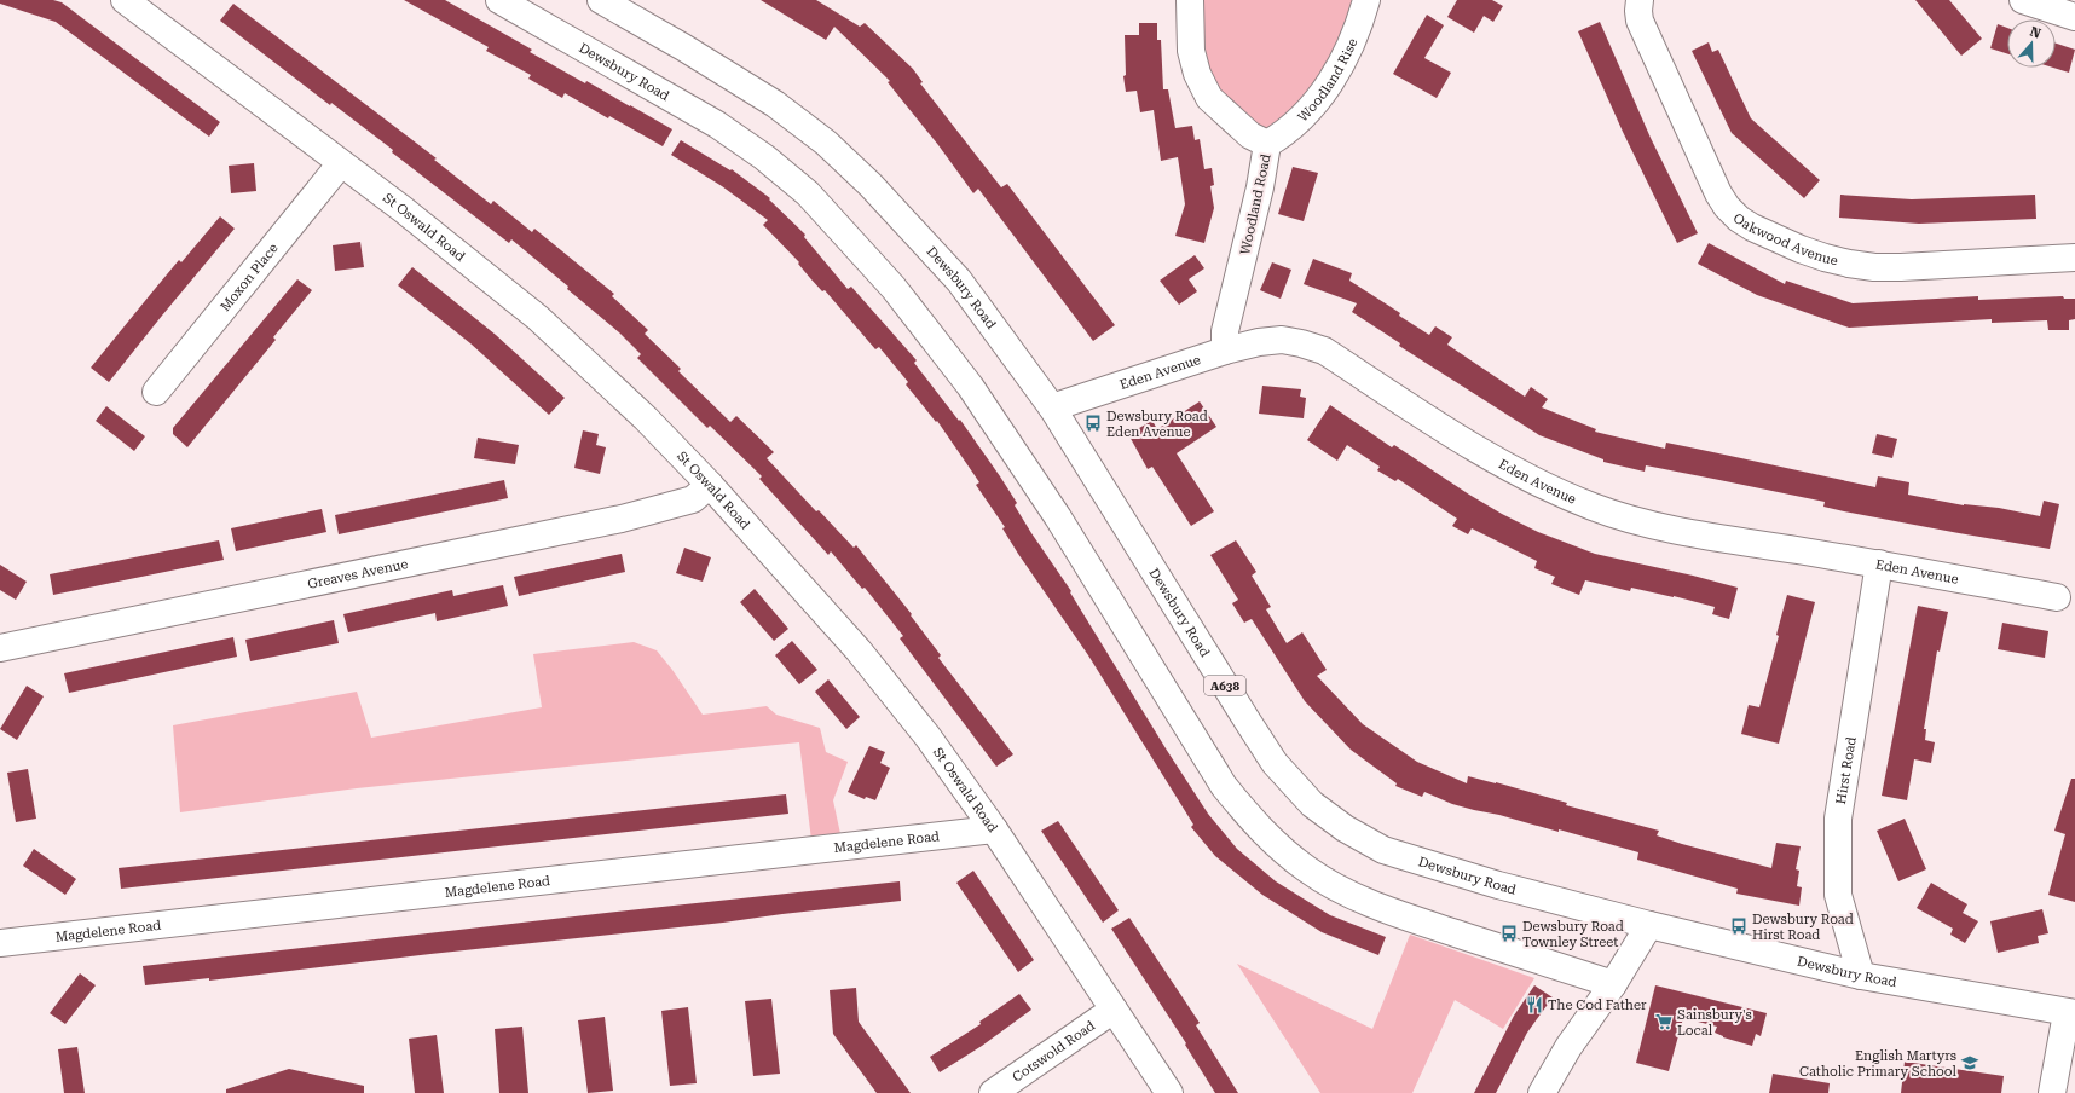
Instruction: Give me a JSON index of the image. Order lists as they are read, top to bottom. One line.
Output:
{"streets":{"main road":["Dewsbury Road","Woodland Rise","Woodland Road","St Oswald Road","Oakwood Avenue","Moxon Place","Eden Avenue","Greaves Avenue","A638","Hirst Road","Magdelene Road","Cotswold Road"]},"crossings":[["Dewsbury Road","Eden Avenue"],["Dewsbury Road","Hirst Road"],["Woodland Rise","Woodland Road"],["Woodland Road","Eden Avenue"],["St Oswald Road","Moxon Place"],["St Oswald Road","Greaves Avenue"],["St Oswald Road","Magdelene Road"],["St Oswald Road","Cotswold Road"],["Eden Avenue","Hirst Road"]],"places":{"bus stop":["Dewsbury Road Eden Avenue","Dewsbury Road Hirst Road","Dewsbury Road Townley Street"],"restaurant":["The Cod Father"],"supermarket":["Sainsbury's Local"],"school or university":["English Martyrs Catholic Primary School"]},"north":"top"}
